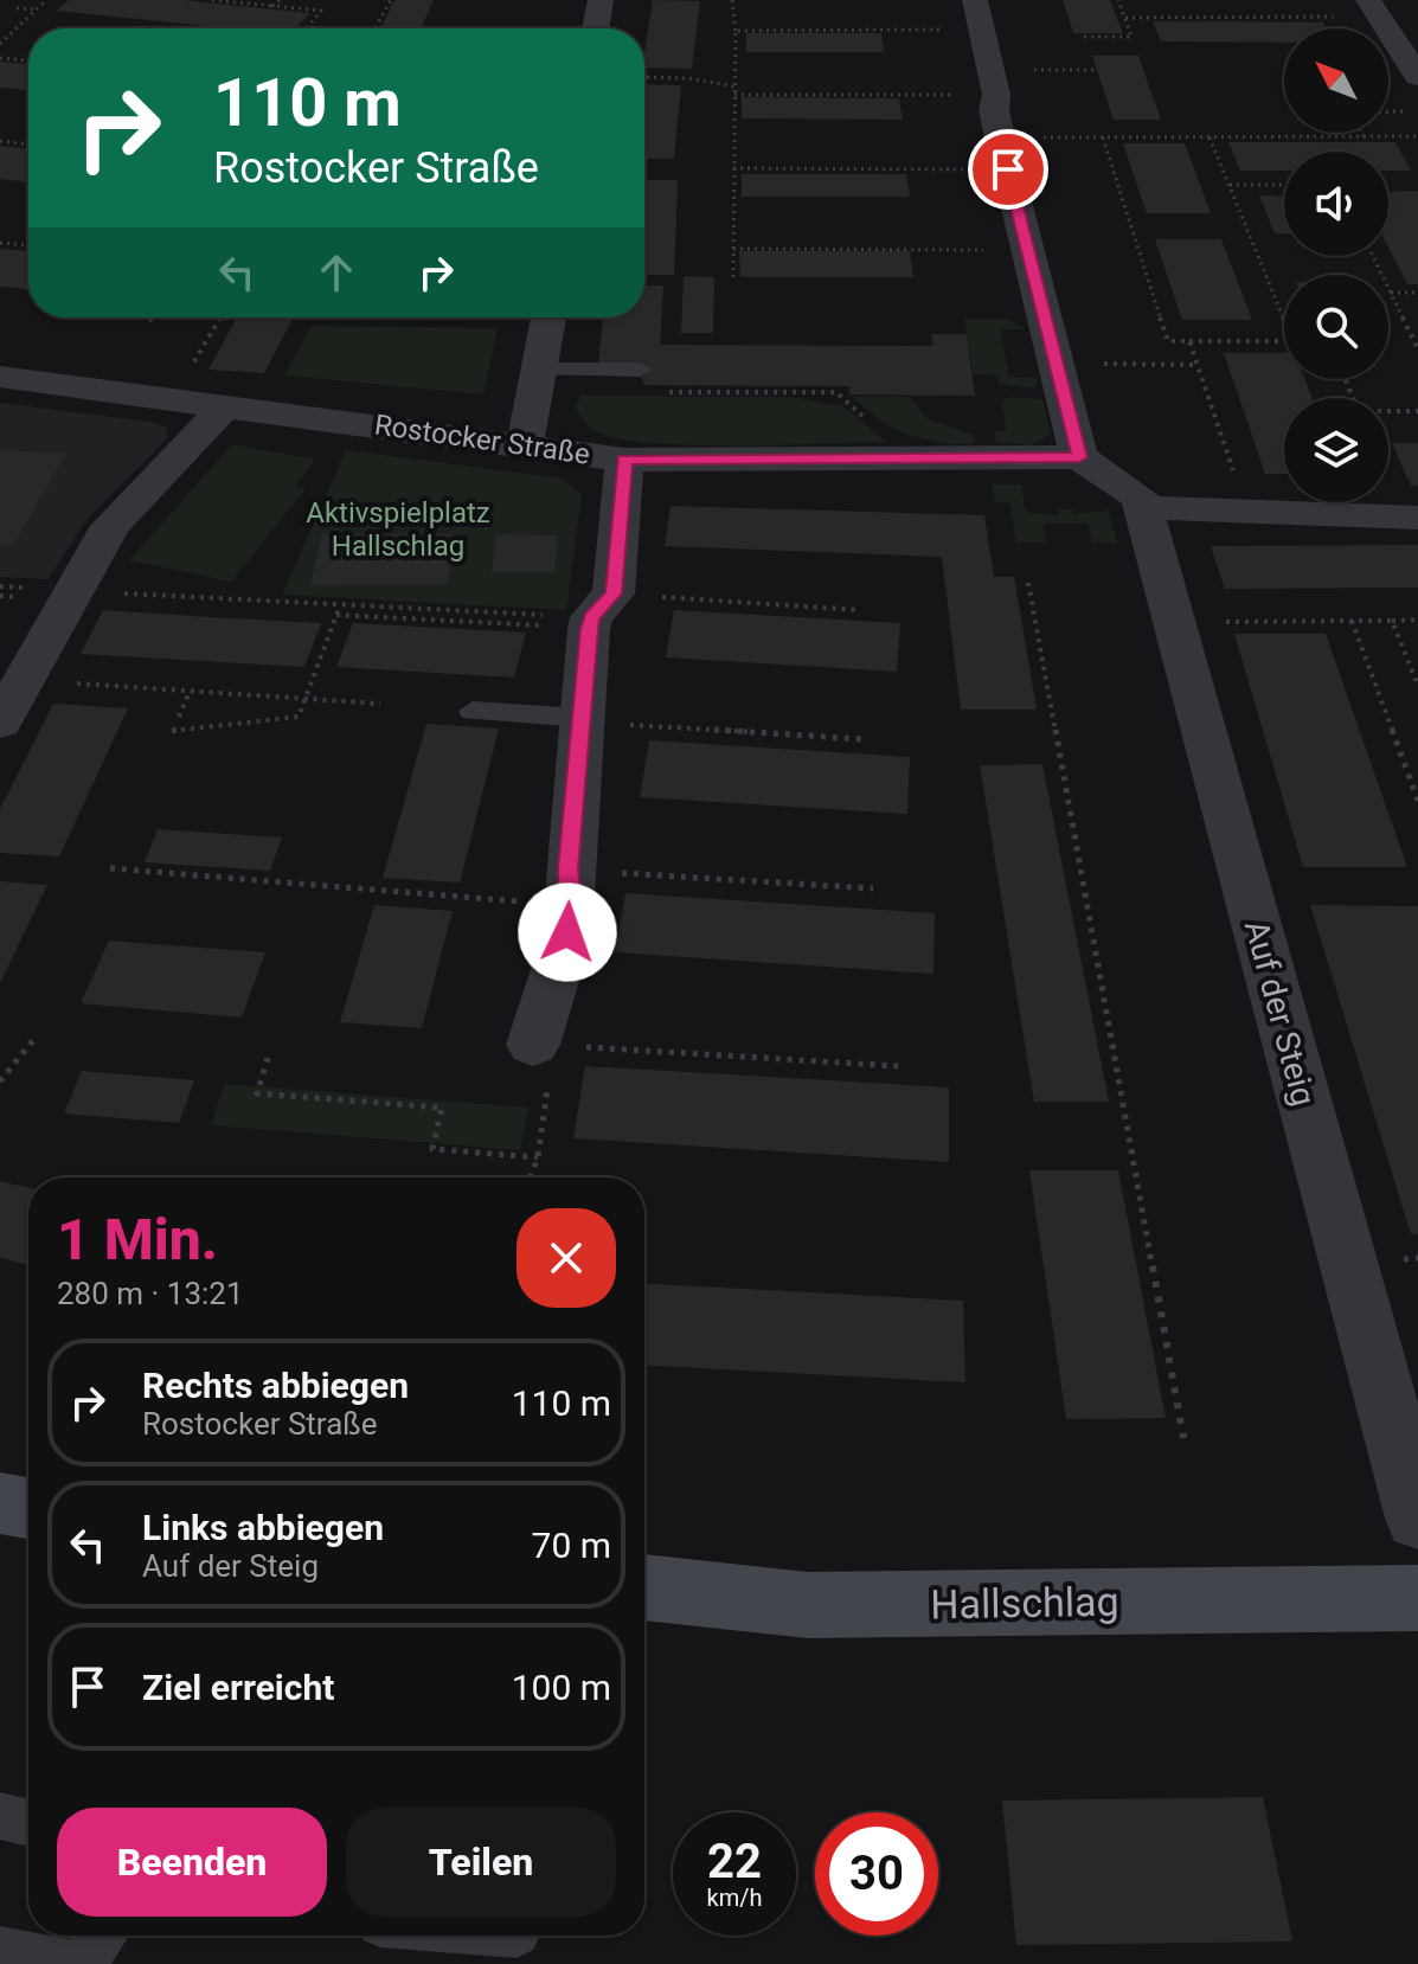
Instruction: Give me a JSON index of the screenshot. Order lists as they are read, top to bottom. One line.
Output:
{"streets":{"main road":["Hallschlag"],"street":["Rostocker Straße","Auf der Steig"]},"parks":["Aktivspielplatz Hallschlag"],"north":"top left","page":{"turn":["110 m","Rostocker Straße"],"heading":["1 Min.","280 m · 13:21"],"list":[{"name":"Rechts abbiegen","note":"Rostocker Straße","value":"110 m"},{"name":"Links abbiegen","note":"Auf der Steig","value":"70 m"},{"name":"Ziel erreicht","value":"100 m"}],"buttons":["Beenden","Teilen"],"speed":"22 km/h","limit":"30"}}
